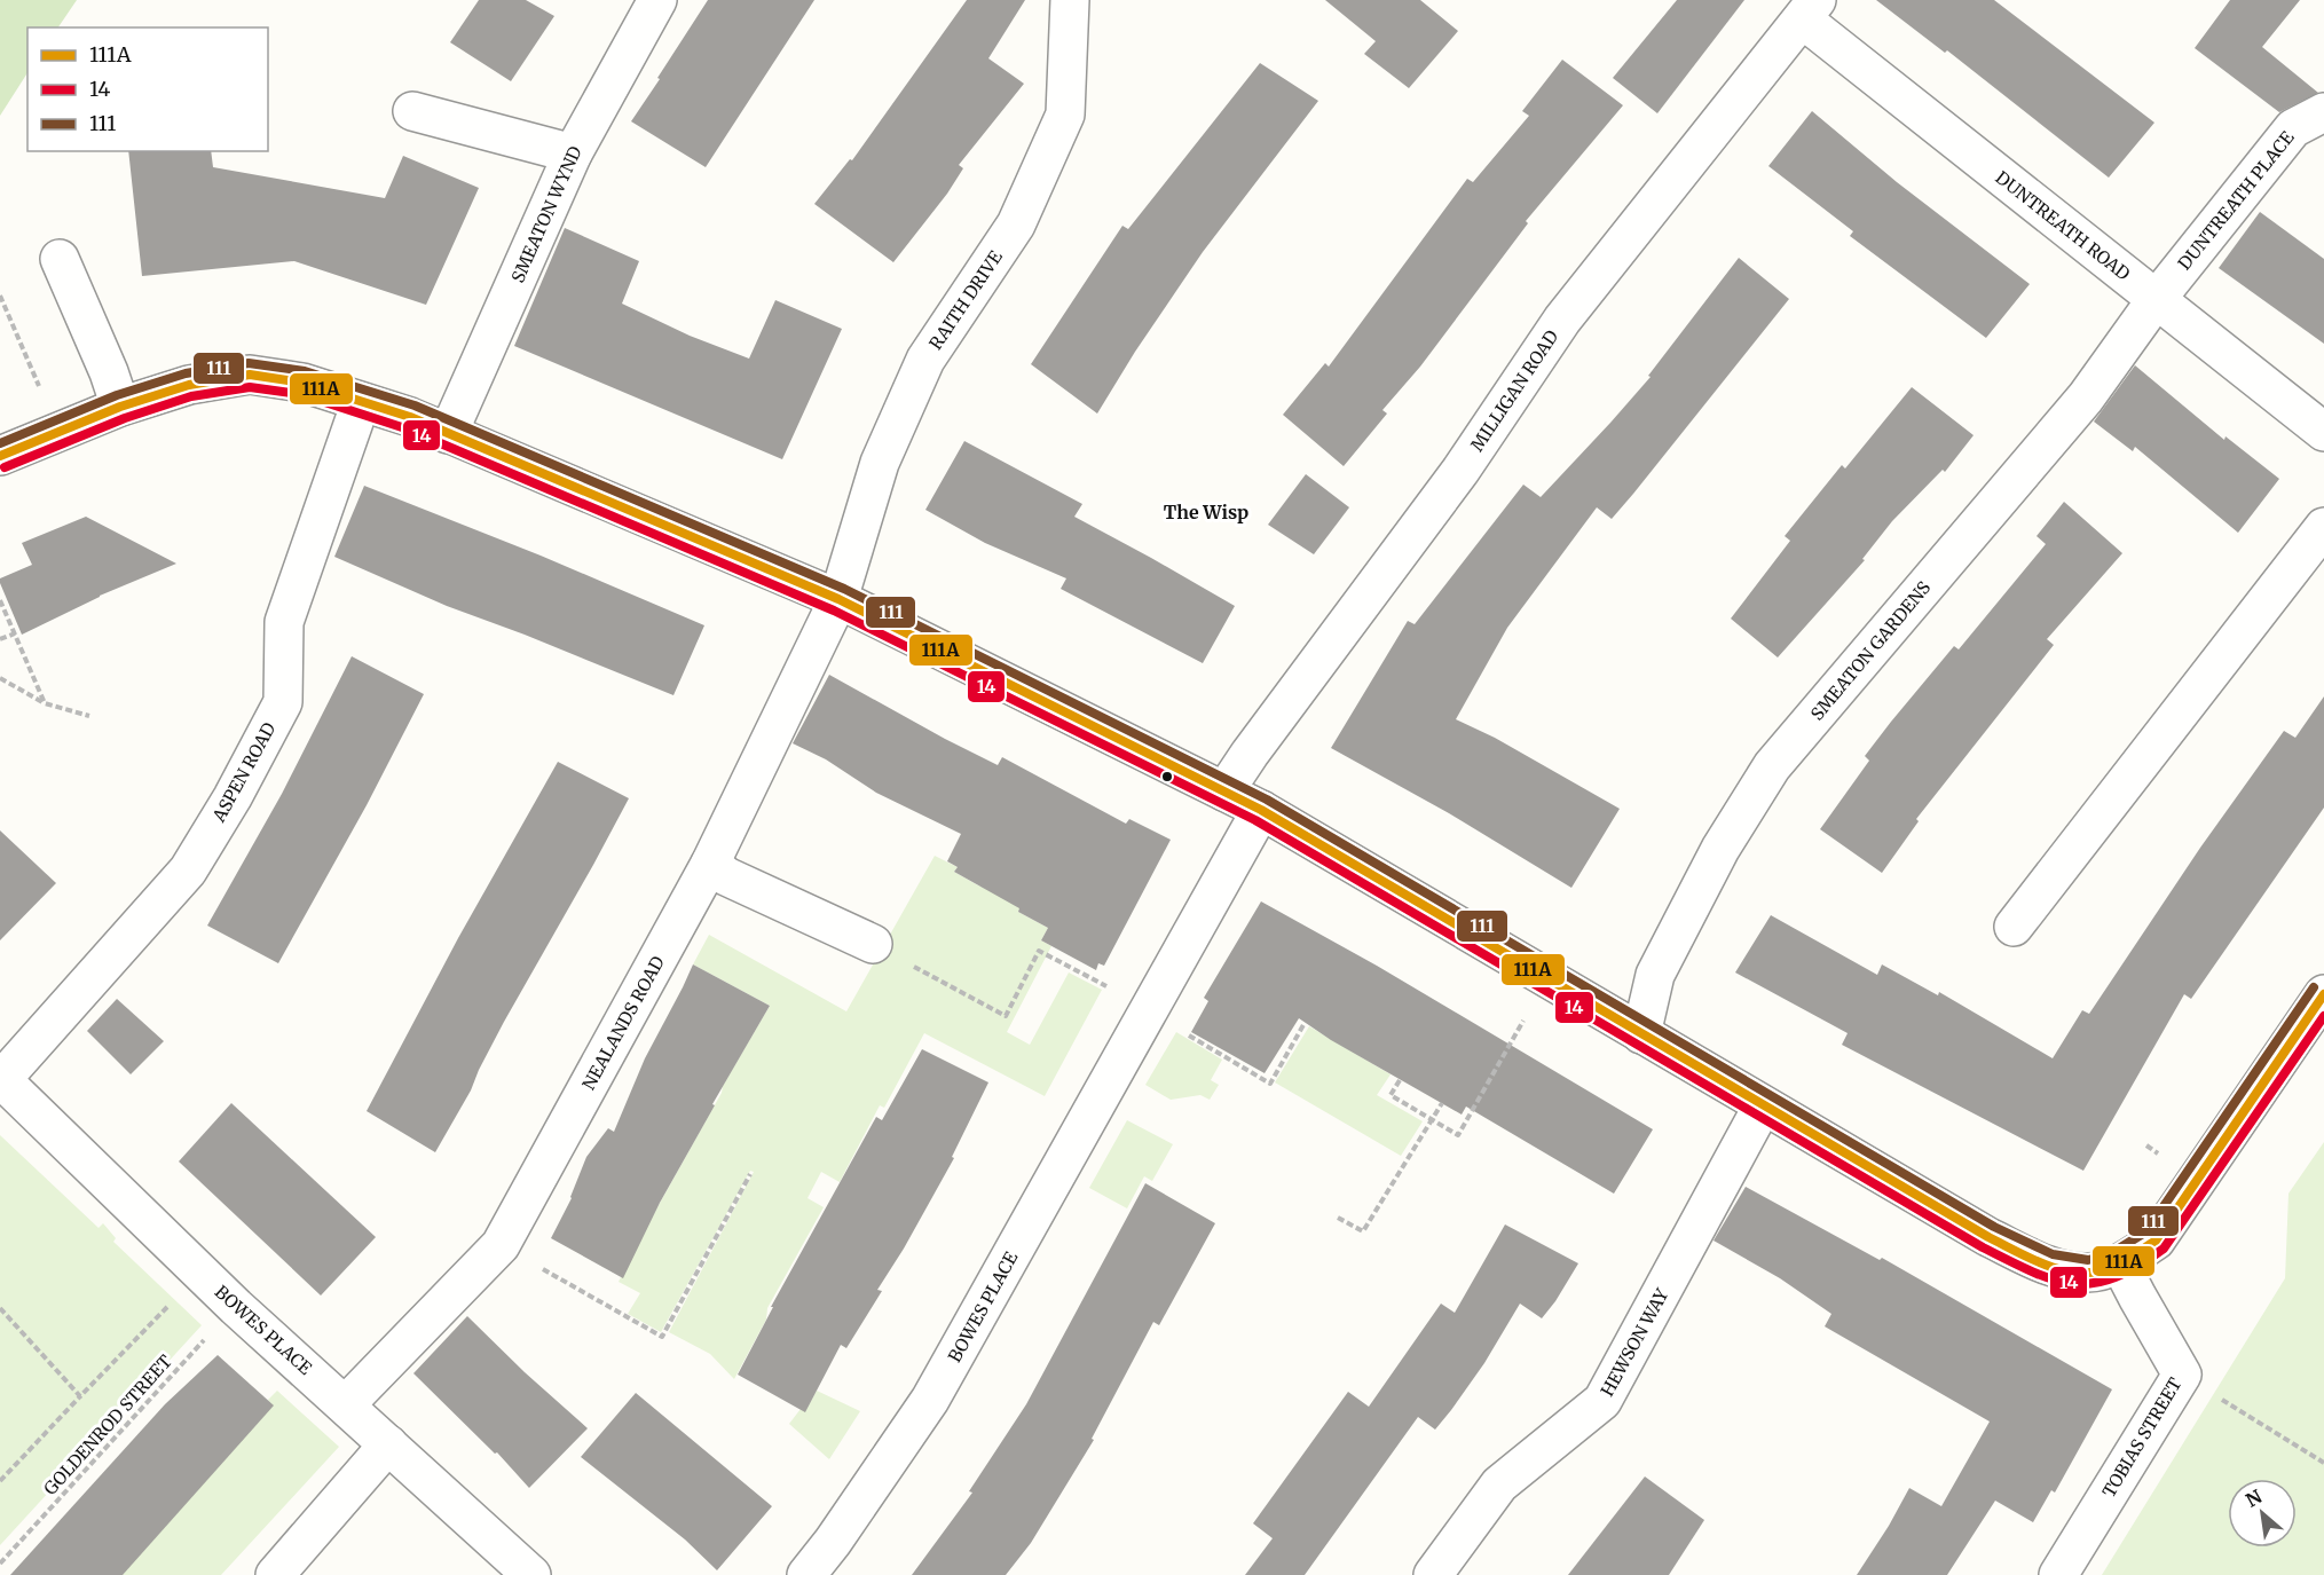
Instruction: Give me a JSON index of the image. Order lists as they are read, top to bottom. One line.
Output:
{"streets":{"street":["DUNTREATH PLACE","SMEATON WYND","DUNTREATH ROAD","RAITH DRIVE","MILLIGAN ROAD","SMEATON GARDENS","ASPEN ROAD","NEALANDS ROAD","BOWES PLACE","HEWSON WAY","TOBIAS STREET"],"path":["GOLDENROD STREET"]},"crossings":[["DUNTREATH PLACE","DUNTREATH ROAD"],["DUNTREATH PLACE","SMEATON GARDENS"],["DUNTREATH ROAD","MILLIGAN ROAD"],["DUNTREATH ROAD","SMEATON GARDENS"],["RAITH DRIVE","NEALANDS ROAD"],["ASPEN ROAD","BOWES PLACE"],["NEALANDS ROAD","BOWES PLACE"],["BOWES PLACE","GOLDENROD STREET"]],"districts":["The Wisp"],"lines":["transit line 111","transit line 111A","transit line 14"],"legend":["111A","14","111"],"north":"top left"}
